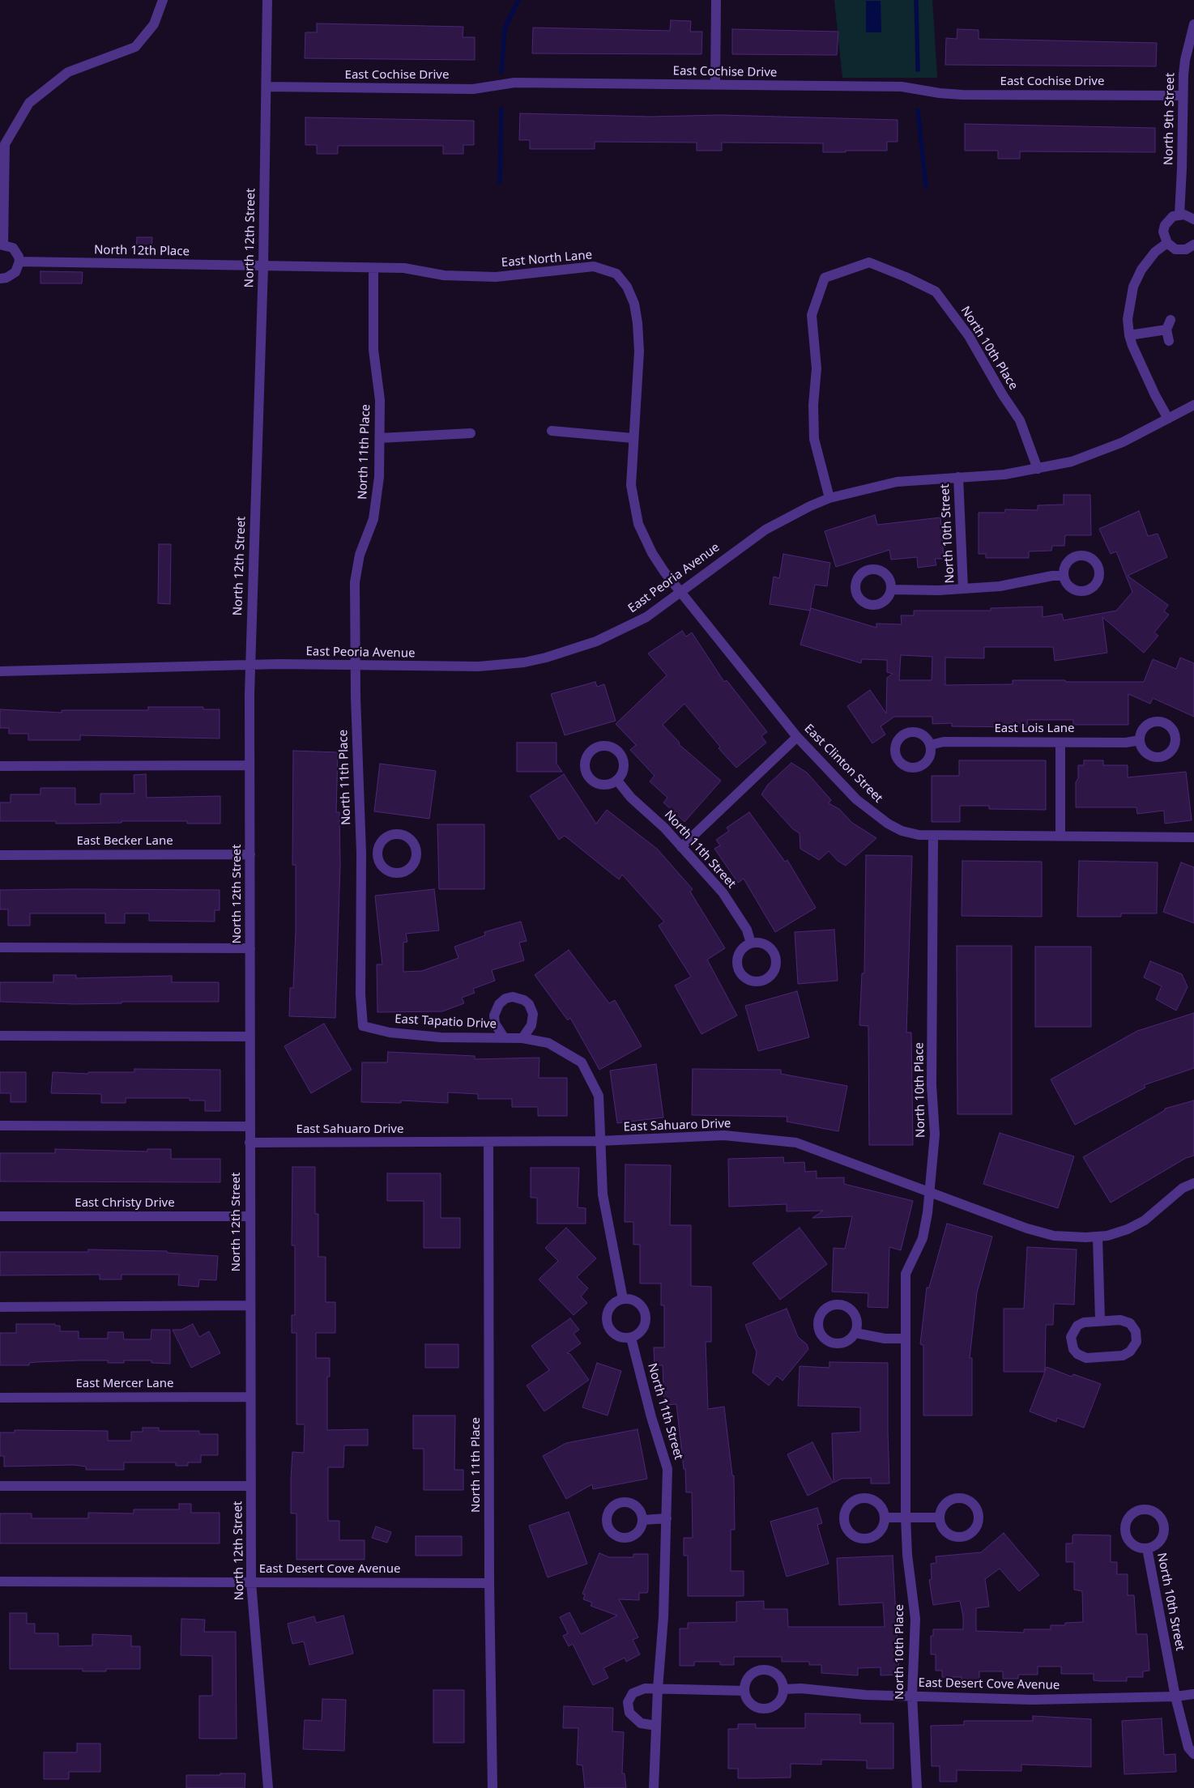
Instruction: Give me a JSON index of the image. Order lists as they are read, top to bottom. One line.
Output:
{"streets":{"street":["East Cochise Drive","North 9th Street","North 12th Street","North 12th Place","East North Lane","North 10th Place","North 11th Place","North 10th Street","East Peoria Avenue","East Lois Lane","East Clinton Street","East Becker Lane","North 11th Street","East Tapatio Drive","East Sahuaro Drive","East Christy Drive","East Mercer Lane","East Desert Cove Avenue"]},"crossings":[["East Cochise Drive","North 9th Street"],["East Cochise Drive","North 12th Street"],["North 12th Street","North 12th Place"],["North 12th Street","East North Lane"],["North 12th Street","East Peoria Avenue"],["North 12th Street","East Becker Lane"],["North 12th Street","East Sahuaro Drive"],["North 12th Street","East Christy Drive"],["North 12th Street","East Mercer Lane"],["North 12th Street","East Desert Cove Avenue"],["North 12th Place","East North Lane"],["East North Lane","North 11th Place"],["East North Lane","East Peoria Avenue"],["East North Lane","East Clinton Street"],["North 10th Place","East Peoria Avenue"],["North 10th Place","East Clinton Street"],["North 10th Place","East Sahuaro Drive"],["North 10th Place","East Desert Cove Avenue"],["North 11th Place","East Peoria Avenue"],["North 11th Place","East Tapatio Drive"],["North 11th Place","East Sahuaro Drive"],["North 11th Place","East Desert Cove Avenue"],["North 10th Street","East Peoria Avenue"],["North 10th Street","East Desert Cove Avenue"],["East Peoria Avenue","East Clinton Street"],["East Tapatio Drive","East Sahuaro Drive"]]}
